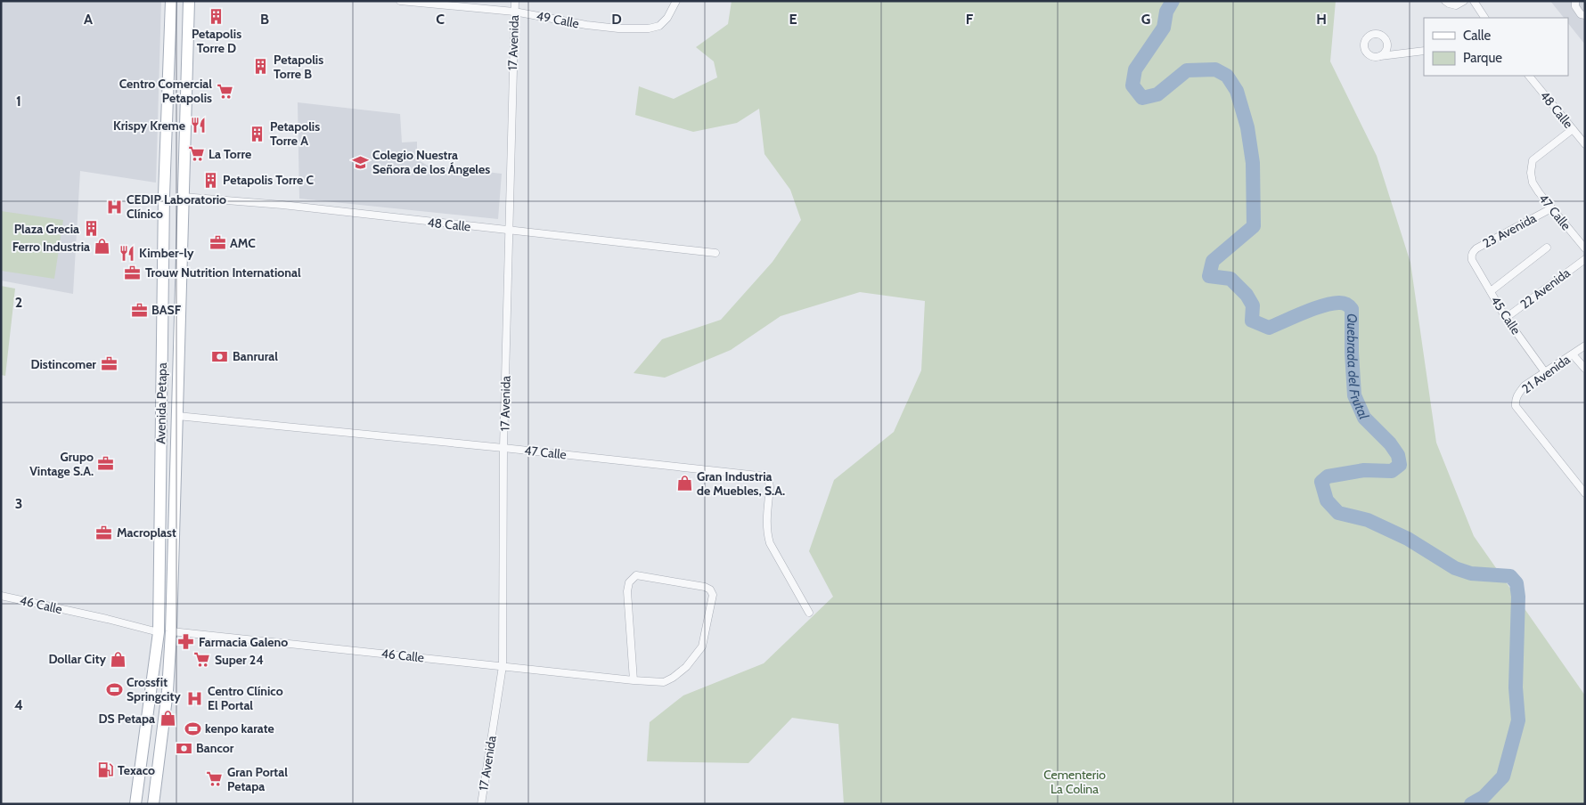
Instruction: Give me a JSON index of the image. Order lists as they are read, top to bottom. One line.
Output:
{"streets":{"main road":["Avenida Petapa"],"street":["49 Calle","17 Avenida","48 Calle","47 Calle","23 Avenida","22 Avenida","45 Calle","21 Avenida","46 Calle"]},"crossings":[["49 Calle","17 Avenida"],["17 Avenida","48 Calle"],["17 Avenida","47 Calle"],["17 Avenida","46 Calle"],["48 Calle","47 Calle"],["48 Calle","Avenida Petapa"],["47 Calle","23 Avenida"],["47 Calle","Avenida Petapa"],["23 Avenida","45 Calle"],["22 Avenida","45 Calle"],["45 Calle","21 Avenida"],["Avenida Petapa","46 Calle"]],"water":["Quebrada del Frutal"],"parks":["Cementerio La Colina"],"places":{"building":["Petapolis Torre D","Petapolis Torre B","Petapolis Torre A","Petapolis Torre C","Plaza Grecia"],"supermarket":["Centro Comercial Petapolis","La Torre","Super 24","Gran Portal Petapa"],"restaurant":["Krispy Kreme","Kimber-ly"],"school or university":["Colegio Nuestra Señora de los Ángeles"],"hospital":["CEDIP Laboratorio Clínico","Centro Clínico El Portal"],"office":["AMC","Trouw Nutrition International","BASF","Distincomer","Grupo Vintage S.A.","Macroplast"],"shop":["Ferro Industria","Gran Industria de Muebles, S.A.","Dollar City","DS Petapa"],"bank":["Banrural","Bancor"],"pharmacy":["Farmacia Galeno"],"sports":["Crossfit Springcity","kenpo karate"],"fuel station":["Texaco"]},"legend":["Calle","Parque"],"grid":{"columns":["A","B","C","D","E","F","G","H"],"rows":["1","2","3","4"]}}
